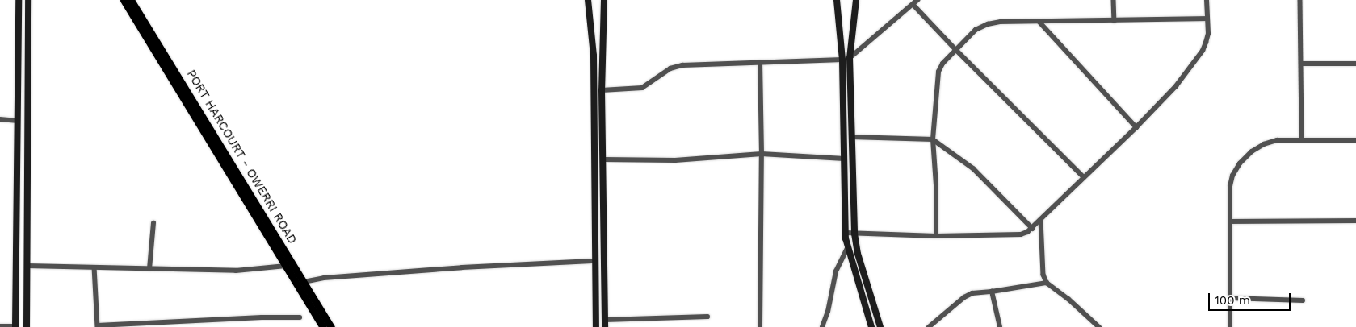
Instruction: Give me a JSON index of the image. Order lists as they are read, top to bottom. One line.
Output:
{"streets":{"main road":["PORT HARCOURT - OWERRI ROAD"]},"scale_bar":"100 m"}
